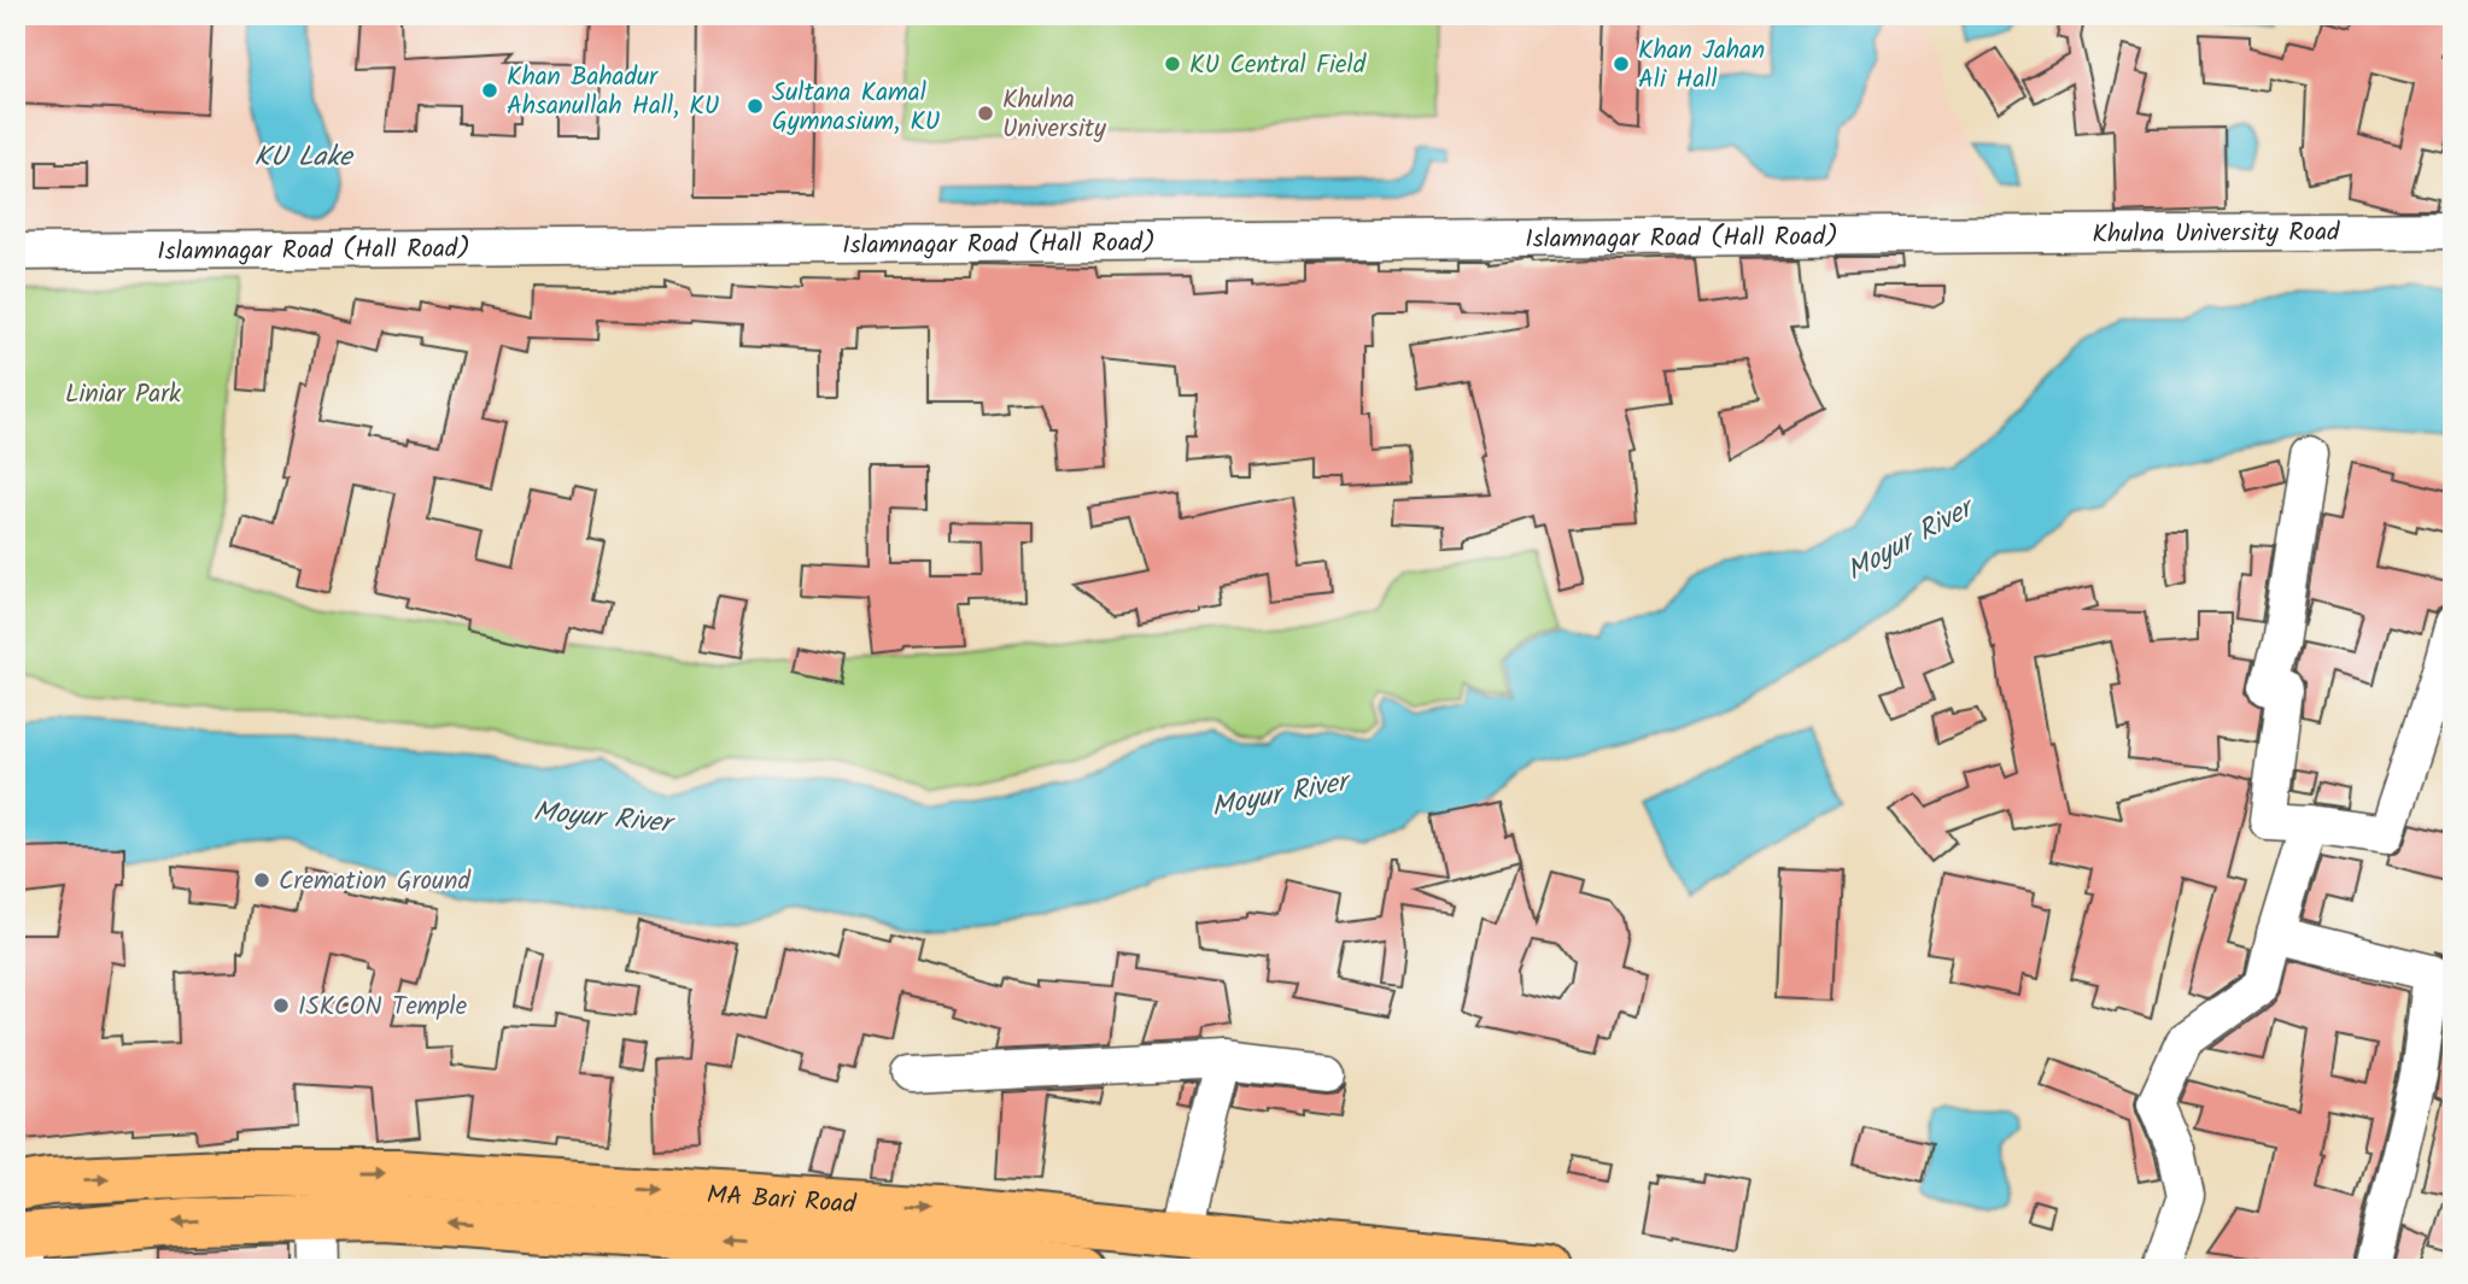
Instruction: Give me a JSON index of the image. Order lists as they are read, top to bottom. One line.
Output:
{"streets":{"main road":["MA Bari Road"],"street":["Khulna University Road","Islamnagar Road (Hall Road)"]},"crossings":[["Khulna University Road","Islamnagar Road (Hall Road)"]],"water":["KU Lake","Moyur River"],"parks":["Liniar Park"],"places":["KU Central Field","Khan Jahan Ali Hall","Khan Bahadur Ahsanullah Hall, KU","Sultana Kamal Gymnasium, KU","Khulna University","Cremation Ground","ISKCON Temple"]}
